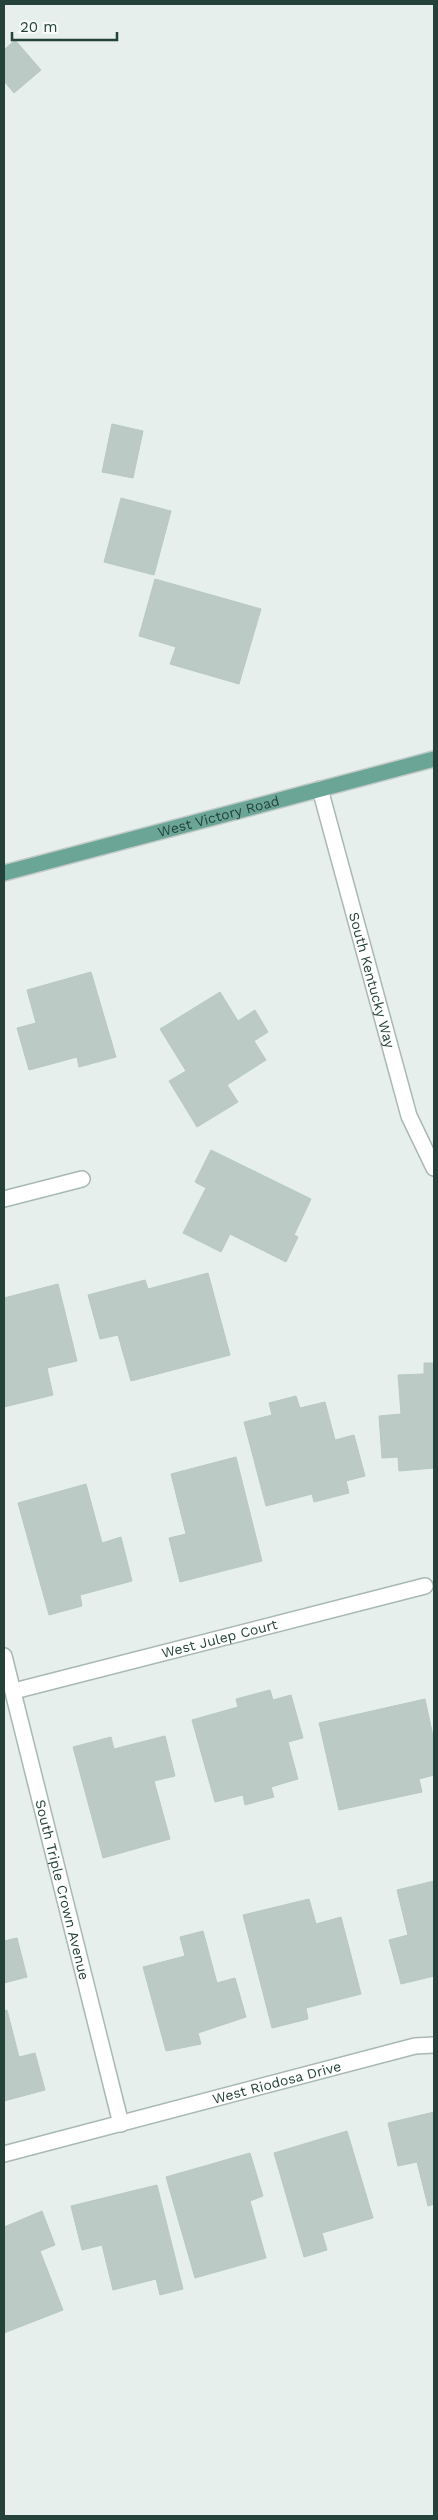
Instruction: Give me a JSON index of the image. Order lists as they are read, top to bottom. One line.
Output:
{"streets":{"main road":["West Victory Road"],"street":["South Kentucky Way","West Julep Court","South Triple Crown Avenue","West Riodosa Drive"]},"crossings":[["West Victory Road","South Kentucky Way"],["West Julep Court","South Triple Crown Avenue"],["South Triple Crown Avenue","West Riodosa Drive"]],"scale_bar":"20 m"}
